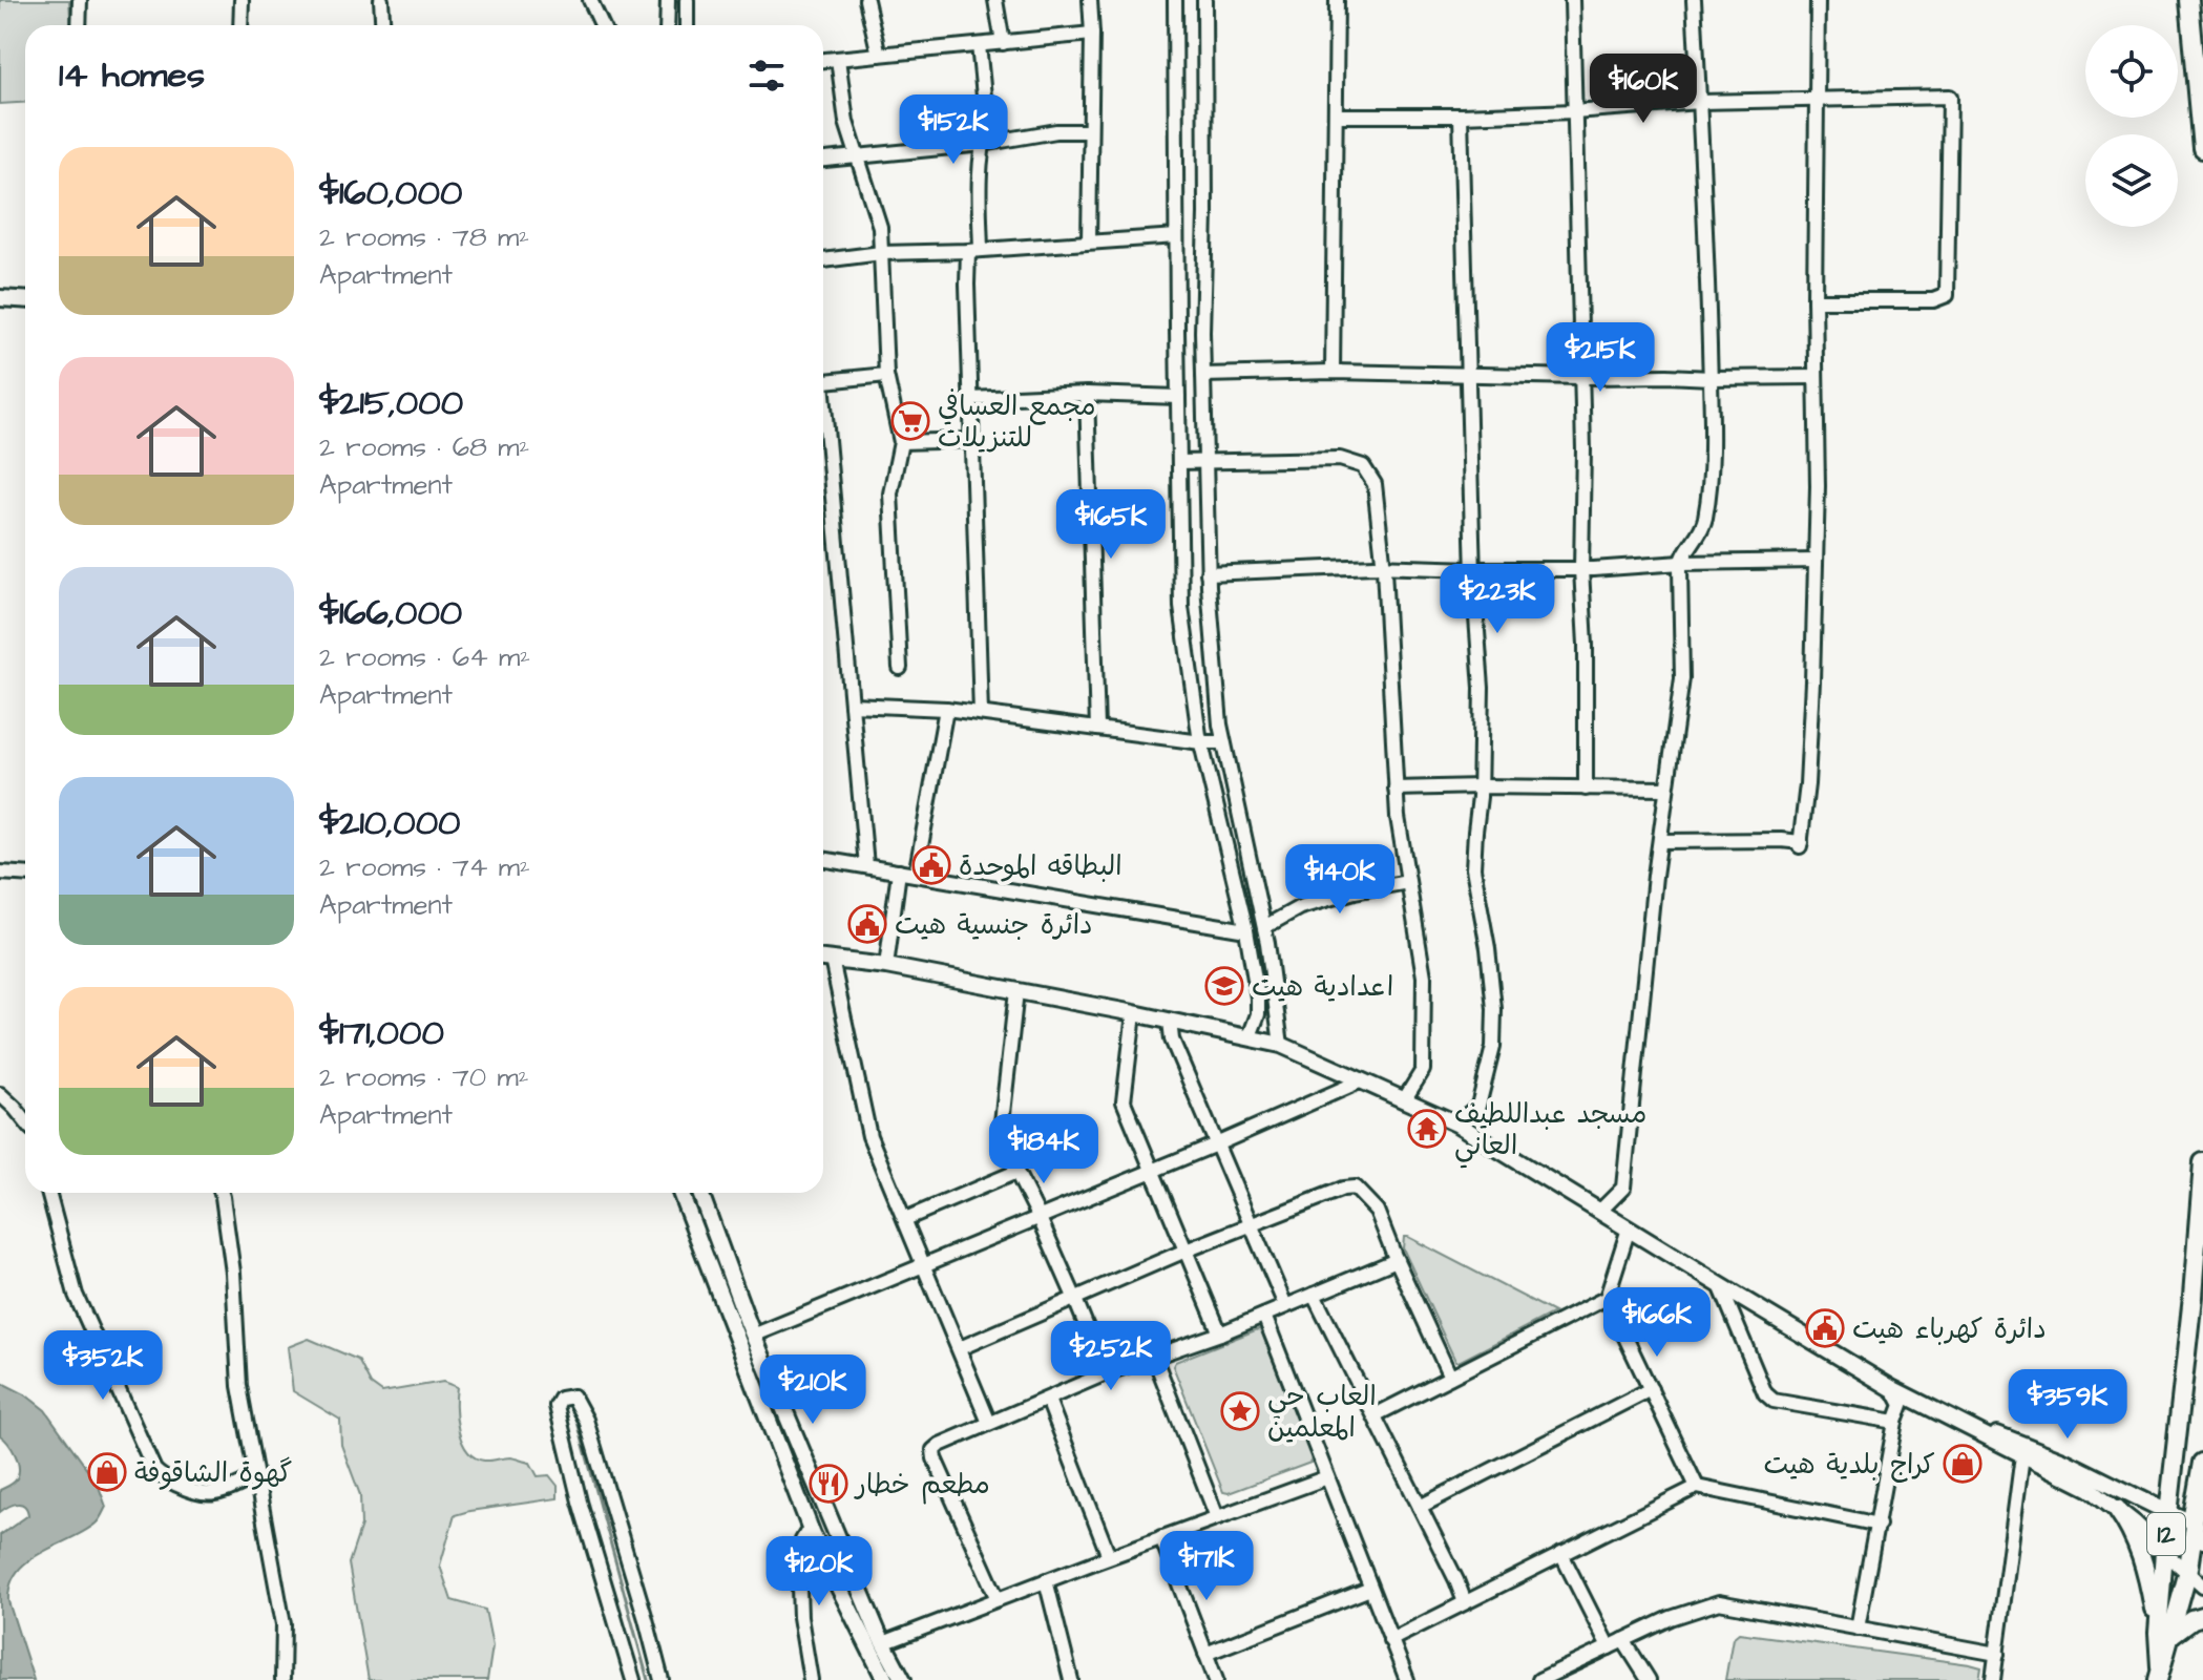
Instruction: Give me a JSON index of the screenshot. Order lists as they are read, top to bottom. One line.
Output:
{"streets":{"highway":["12"]},"places":{"supermarket":["مجمع العسافي للتنزيلات"],"public building":["البطاقه الموحدة","دائرة جنسية هيت","دائرة كهرباء هيت"],"school or university":["اعدادية هيت"],"temple":["مسجد عبداللطيف العاني"],"place":["العاب حي المعلمين"],"shop":["كراج بلدية هيت","گهوة الشاقوفة"],"restaurant":["مطعم خطار"]},"page":{"heading":"14 homes","price":["$160K","$152K","$215K","$165K","$223K","$140K","$184K","$166K","$252K","$352K","$210K","$359K","$171K","$120K"],"list":[{"name":"$160,000","note":"2 rooms · 78 m² · Apartment"},{"name":"$215,000","note":"2 rooms · 68 m² · Apartment"},{"name":"$166,000","note":"2 rooms · 64 m² · Apartment"},{"name":"$210,000","note":"2 rooms · 74 m² · Apartment"},{"name":"$171,000","note":"2 rooms · 70 m² · Apartment"}]}}
